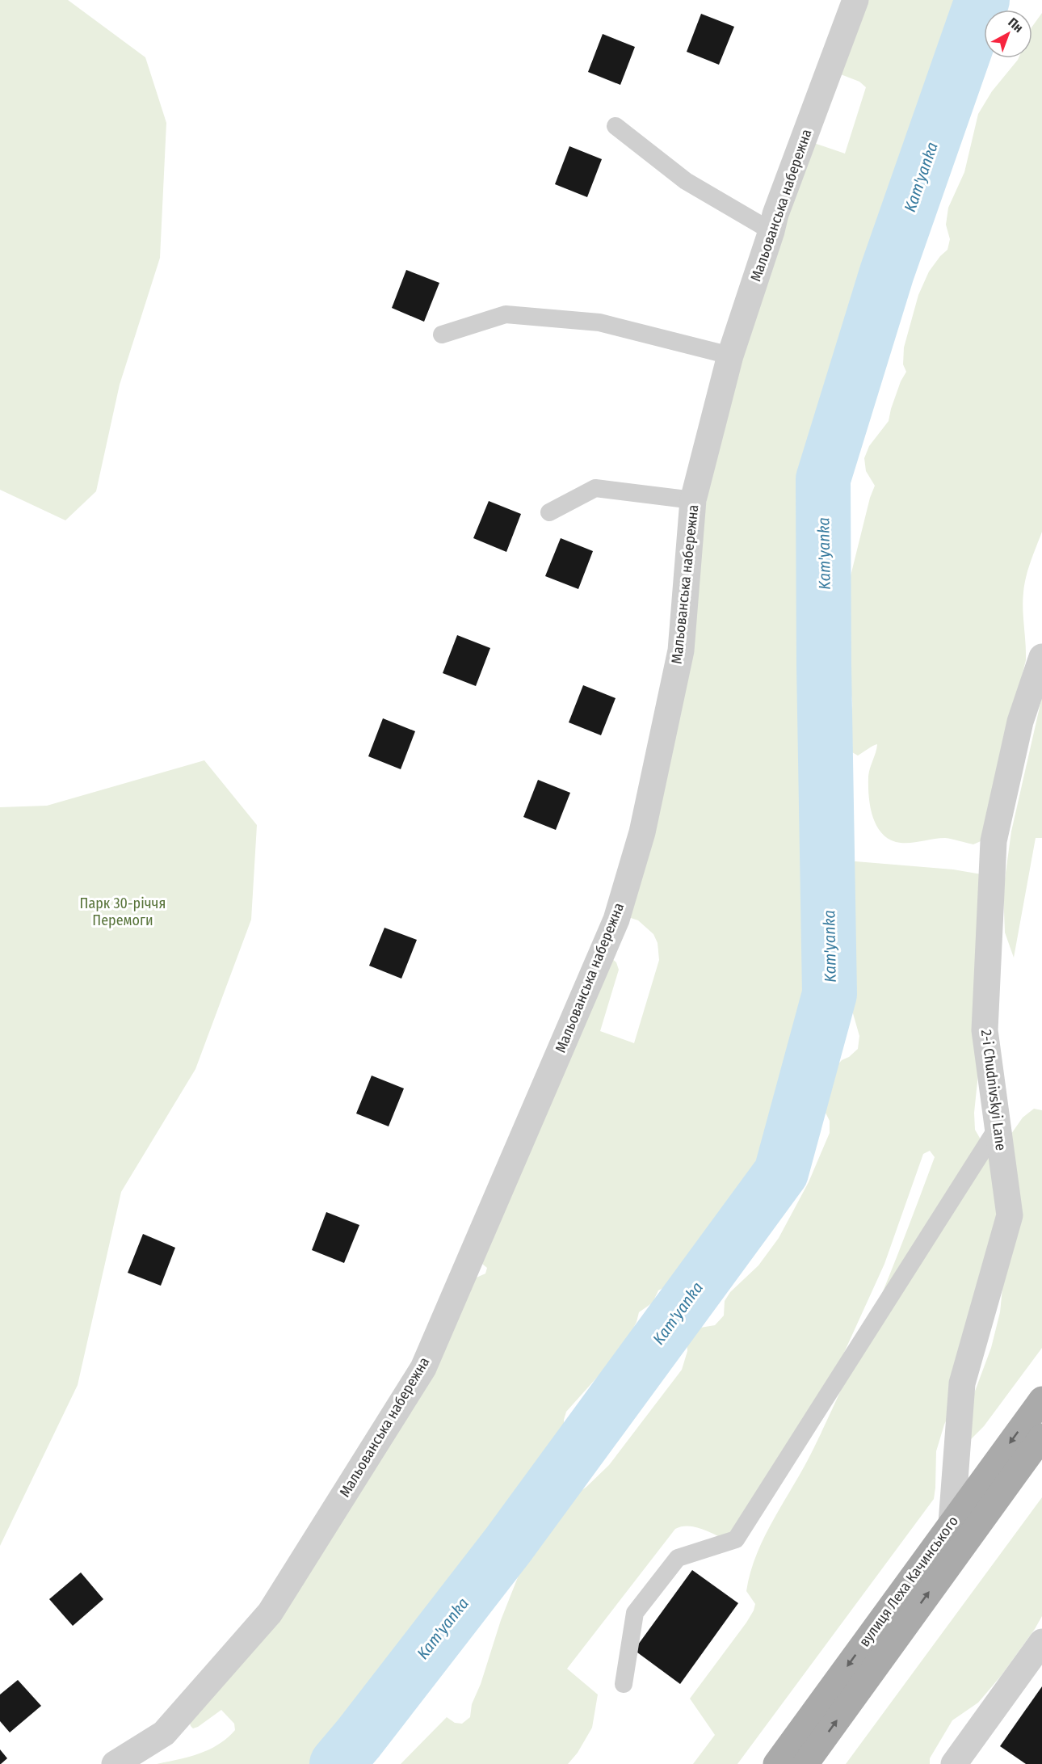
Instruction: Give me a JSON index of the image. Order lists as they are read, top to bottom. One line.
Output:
{"streets":{"main road":["вулиця Леха Качинського"],"street":["Мальованська набережна","2-i Chudnivskyi Lane"]},"crossings":[["2-i Chudnivskyi Lane","вулиця Леха Качинського"]],"water":["Kam'yanka"],"parks":["Парк 30-річчя Перемоги"],"north":"top right"}
